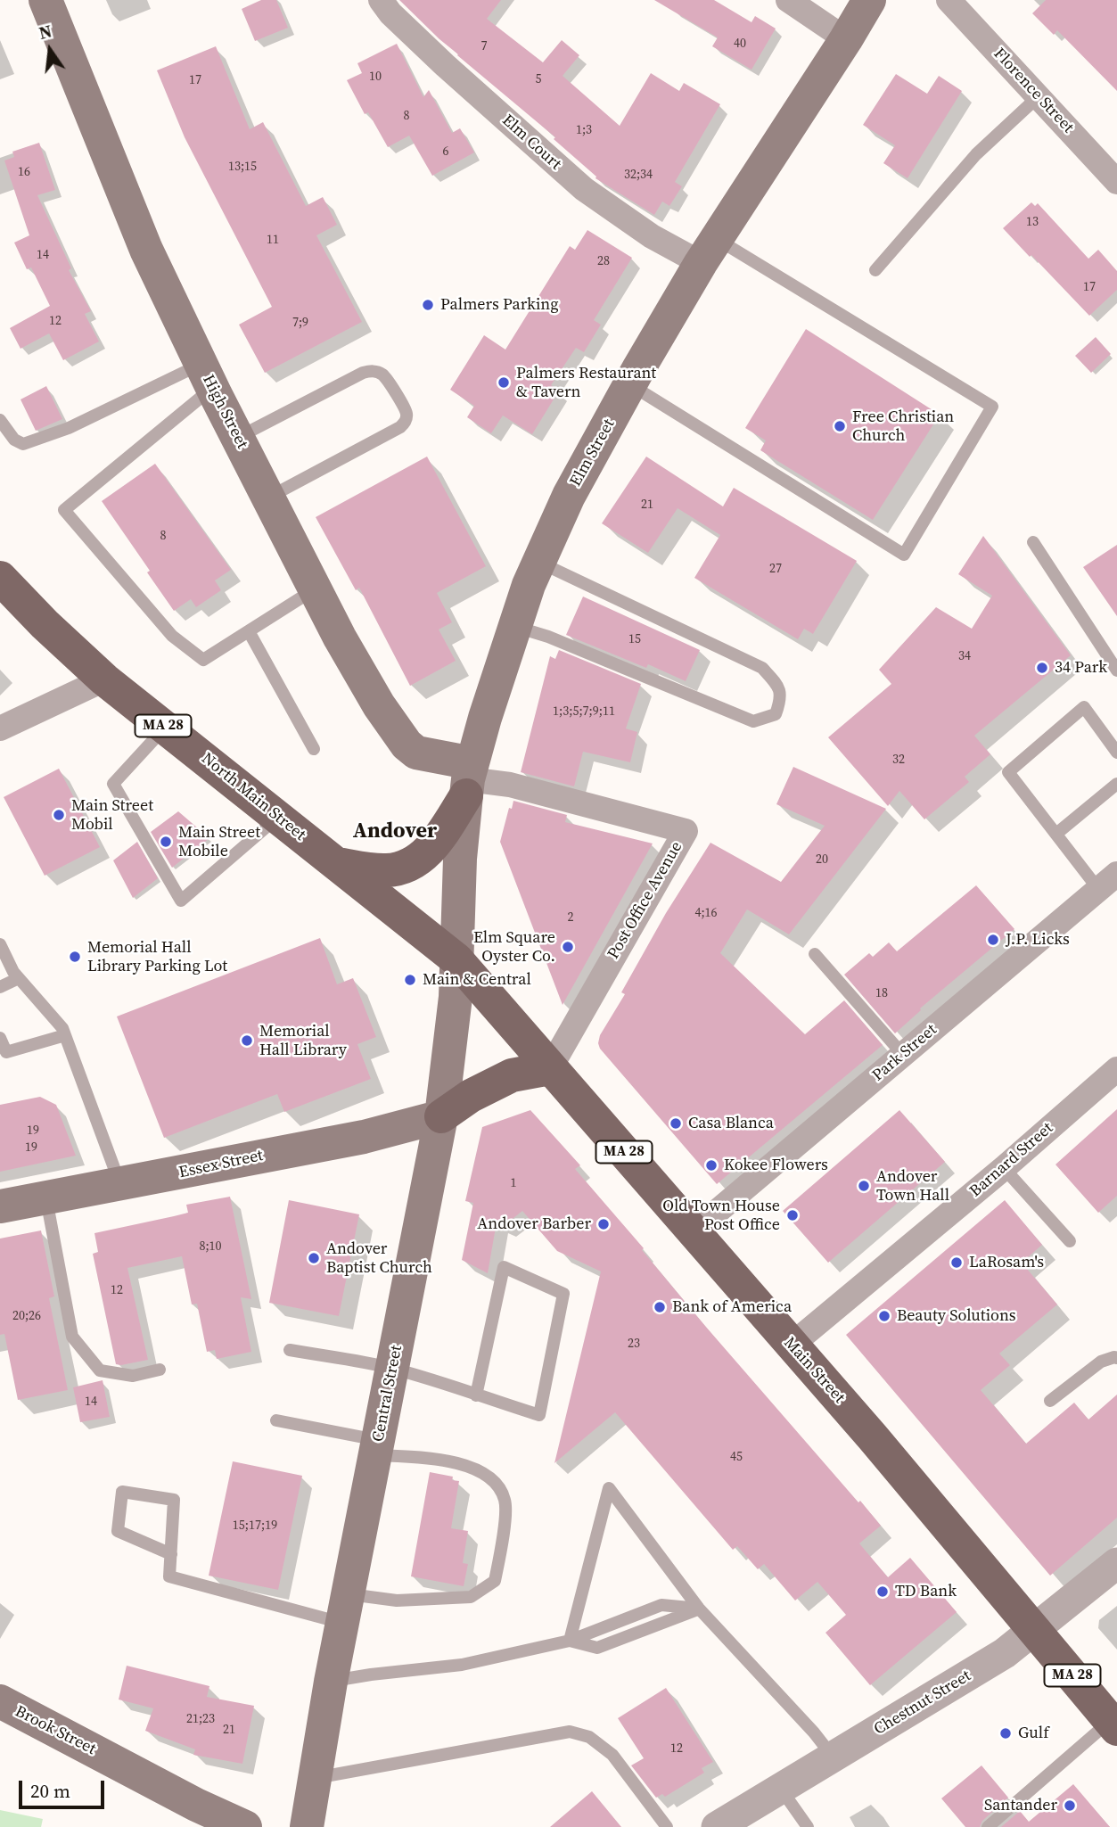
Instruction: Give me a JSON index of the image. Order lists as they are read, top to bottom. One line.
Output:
{"streets":{"main road":["High Street","Elm Street","MA 28","North Main Street","Essex Street","Main Street","Central Street","Brook Street"],"street":["Florence Street","Elm Court","Post Office Avenue","Park Street","Barnard Street","Chestnut Street"]},"crossings":[["Elm Court","Elm Street"],["High Street","Elm Street"],["High Street","Post Office Avenue"],["Elm Street","North Main Street"],["Elm Street","Post Office Avenue"],["Elm Street","Main Street"],["Elm Street","Central Street"],["North Main Street","Main Street"],["North Main Street","Central Street"],["Post Office Avenue","Main Street"],["Park Street","Main Street"],["Barnard Street","Main Street"],["Essex Street","Central Street"],["Main Street","Central Street"],["Main Street","Chestnut Street"]],"districts":["Andover"],"places":["Palmers Parking","Palmers Restaurant & Tavern","Free Christian Church","34 Park","Main Street Mobil","Main Street Mobile","J.P. Licks","Elm Square Oyster Co.","Memorial Hall Library Parking Lot","Main & Central","Memorial Hall Library","Casa Blanca","Kokee Flowers","Andover Town Hall","Old Town House Post Office","Andover Barber","Andover Baptist Church","LaRosam's","Bank of America","Beauty Solutions","TD Bank","Gulf","Santander"],"house_numbers":["40","7","10","5","17","8","1;3","6","13;15","16","32;34","13","11","14","28","17","12","7;9","21","8","27","15","34","1;3;5;7;9;11","32","20","4;16","2","18","19","19","1","8;10","12","20;26","23","14","45","15;17;19","21;23","21","12"],"scale_bar":"20 m","north":"top"}
